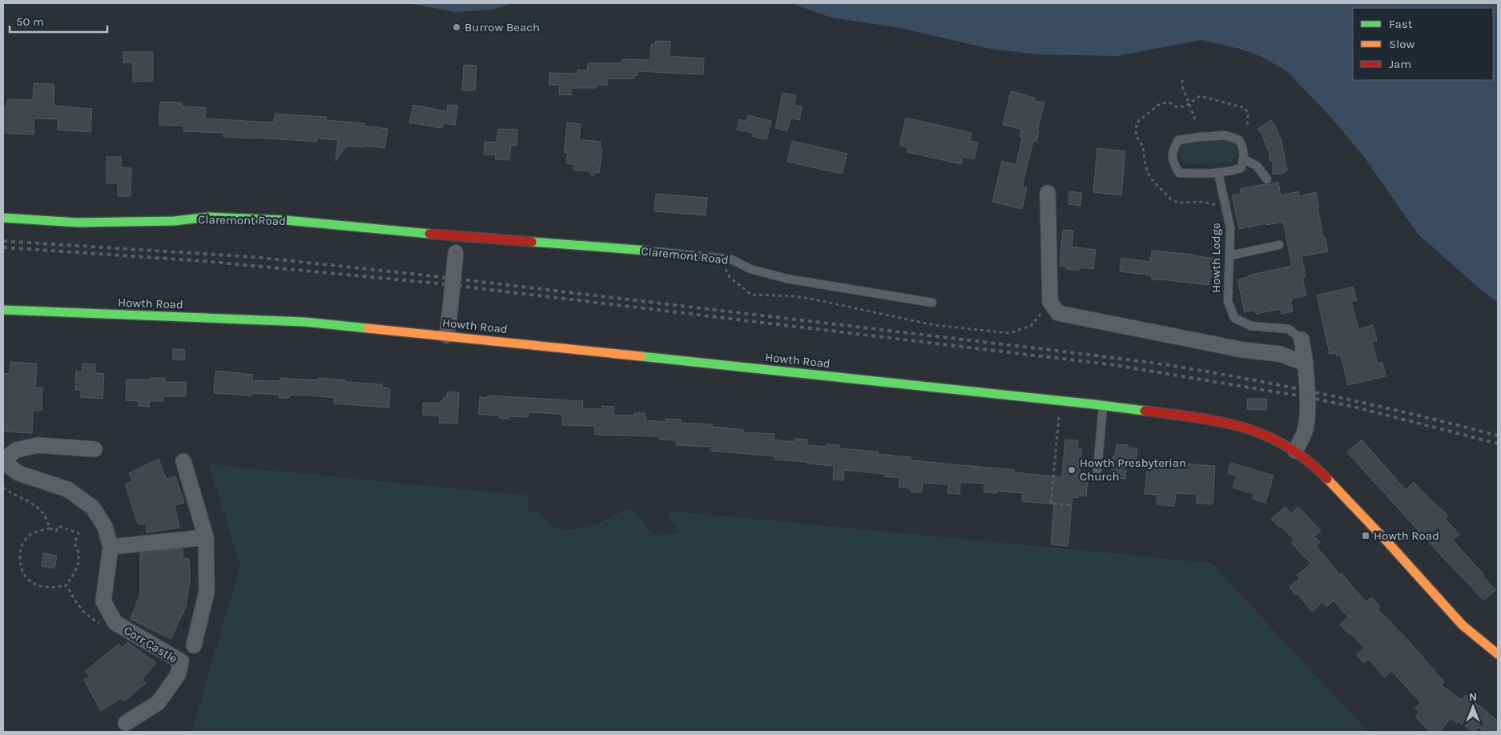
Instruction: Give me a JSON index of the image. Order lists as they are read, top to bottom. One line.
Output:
{"streets":{"main road":["Claremont Road","Howth Road"],"street":["Corr Castle"],"lane":["Howth Lodge"]},"places":{"other":["Burrow Beach","Howth Presbyterian Church"],"transit":["Howth Road"]},"legend":["Fast","Slow","Jam"],"scale_bar":"50 m","north":"top"}
